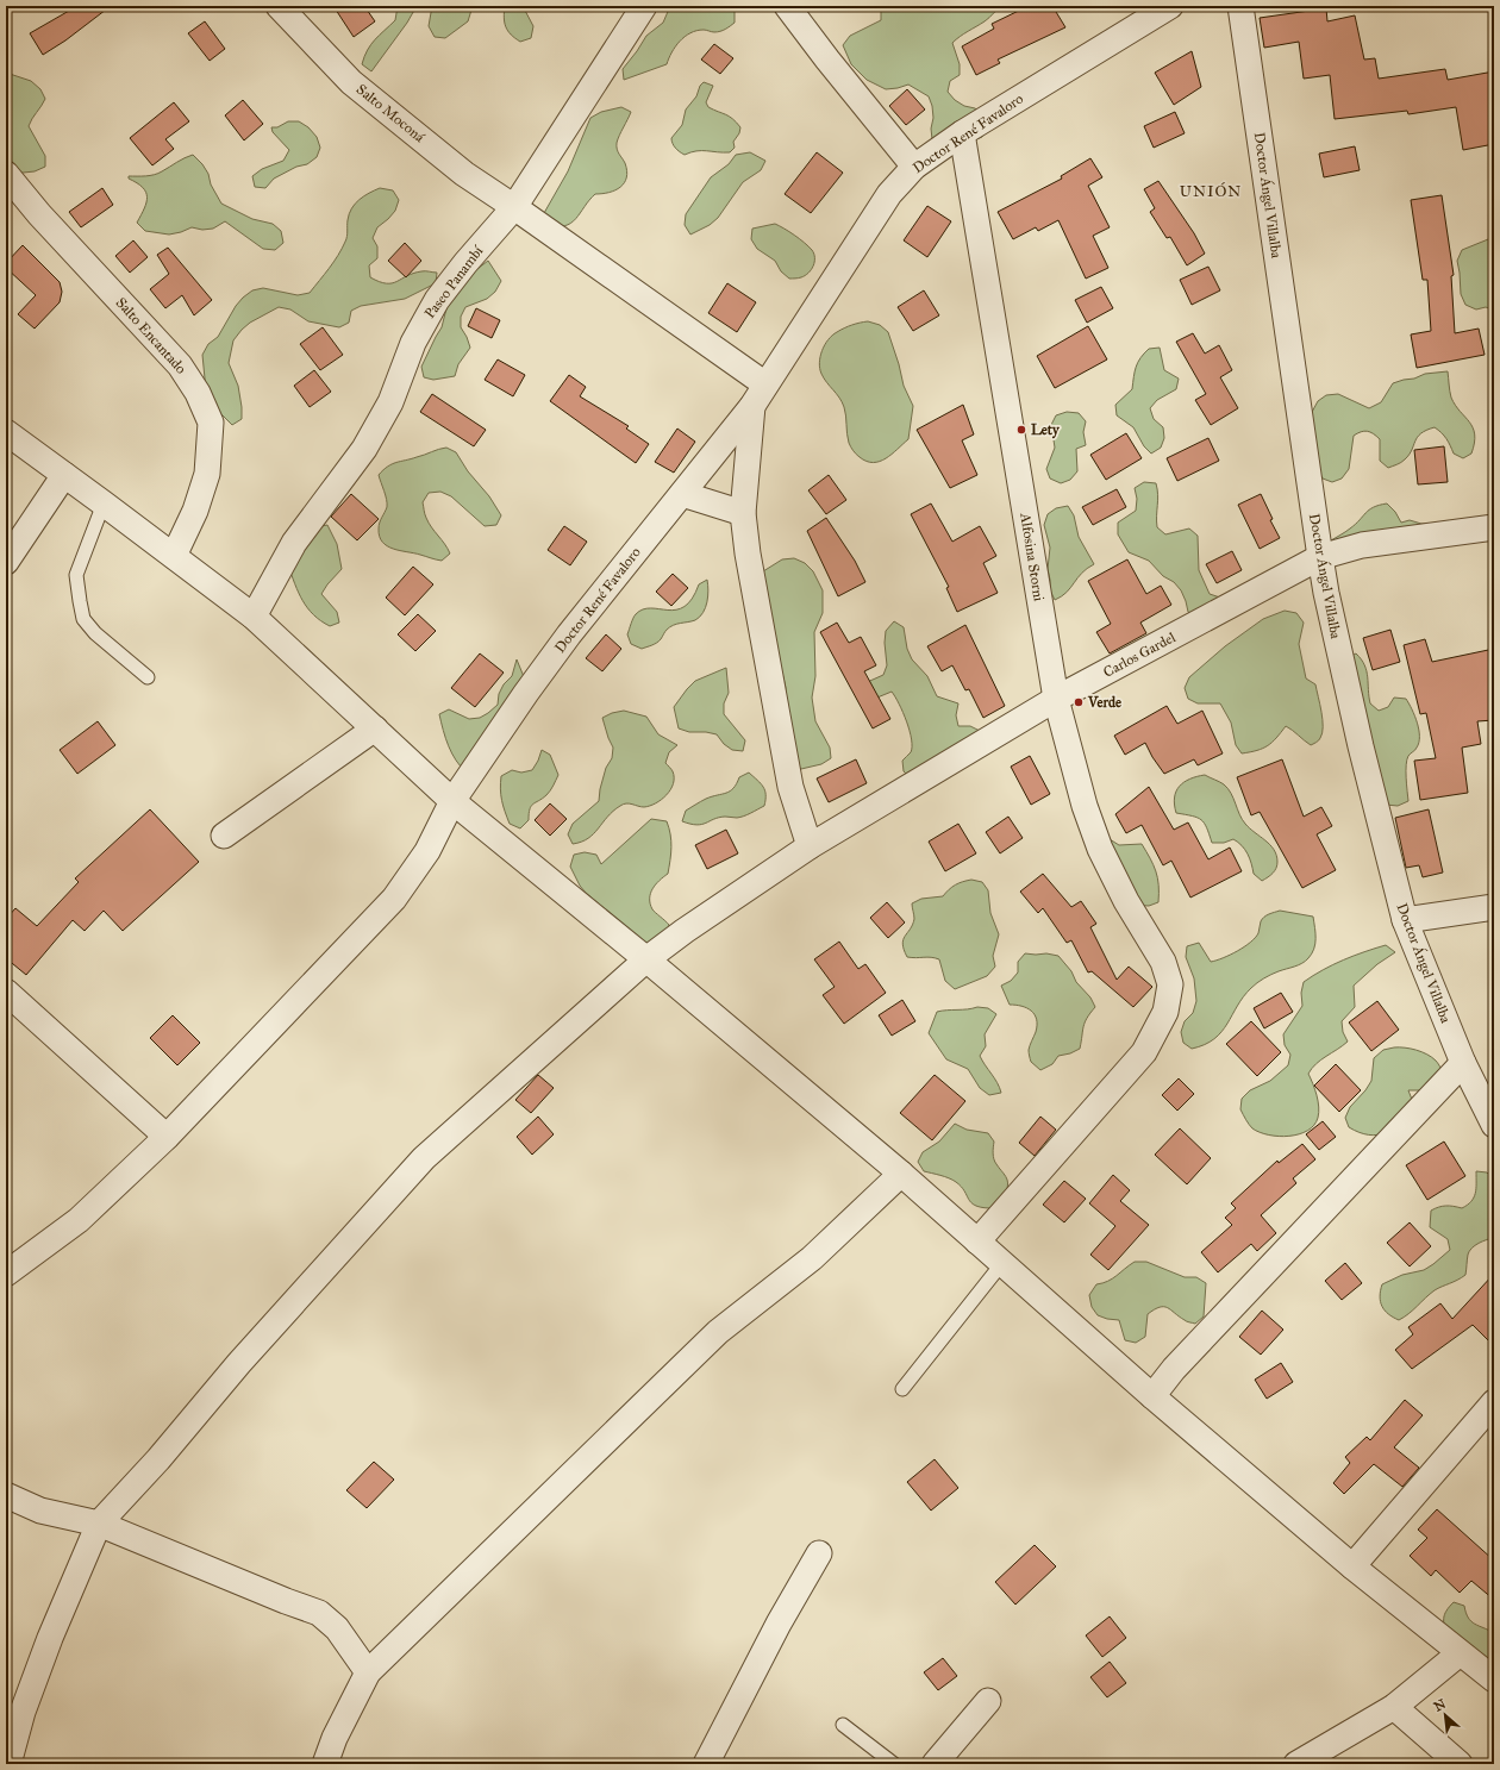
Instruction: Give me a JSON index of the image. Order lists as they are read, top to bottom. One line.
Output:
{"streets":{"street":["Salto Moconá","Doctor René Favaloro","Doctor Ángel Villalba","Paseo Panambí","Salto Encantado","Alfosina Storni","Carlos Gardel"]},"crossings":[["Salto Moconá","Doctor René Favaloro"],["Salto Moconá","Paseo Panambí"],["Doctor René Favaloro","Alfosina Storni"],["Doctor René Favaloro","Carlos Gardel"],["Doctor Ángel Villalba","Carlos Gardel"],["Alfosina Storni","Carlos Gardel"]],"districts":["UNIÓN"],"places":["Lety","Verde"],"north":"top left"}
